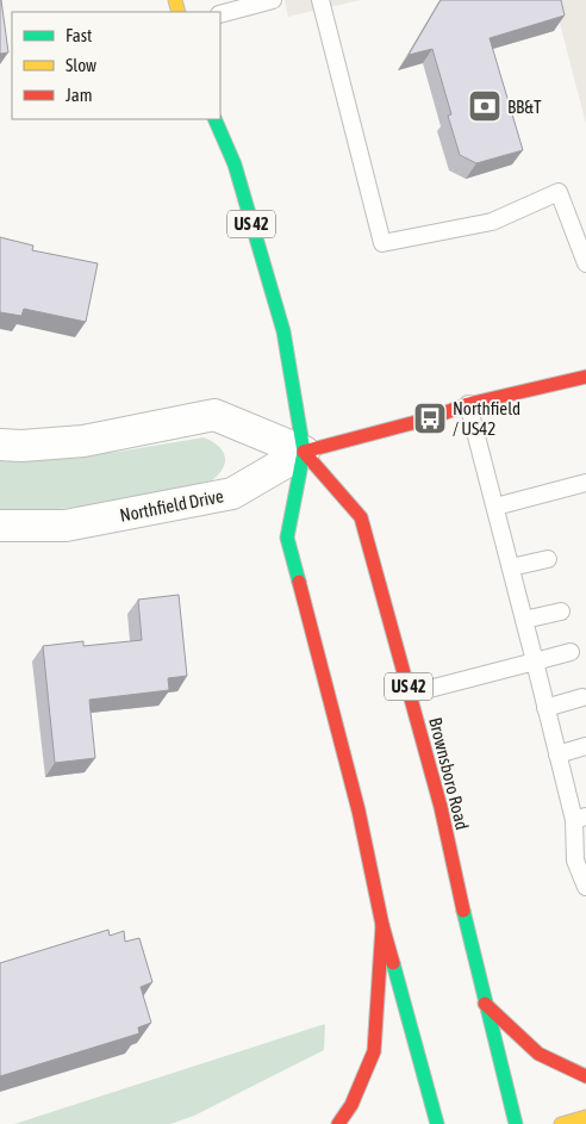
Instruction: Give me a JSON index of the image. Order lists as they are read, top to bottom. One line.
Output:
{"streets":{"main road":["US 42","Brownsboro Road"],"street":["Northfield Drive"]},"crossings":[["US 42","Northfield Drive"],["US 42","Brownsboro Road"],["Northfield Drive","Brownsboro Road"]],"places":{"bank":["BB&T"],"bus stop":["Northfield / US42"]},"legend":["Fast","Slow","Jam"]}
